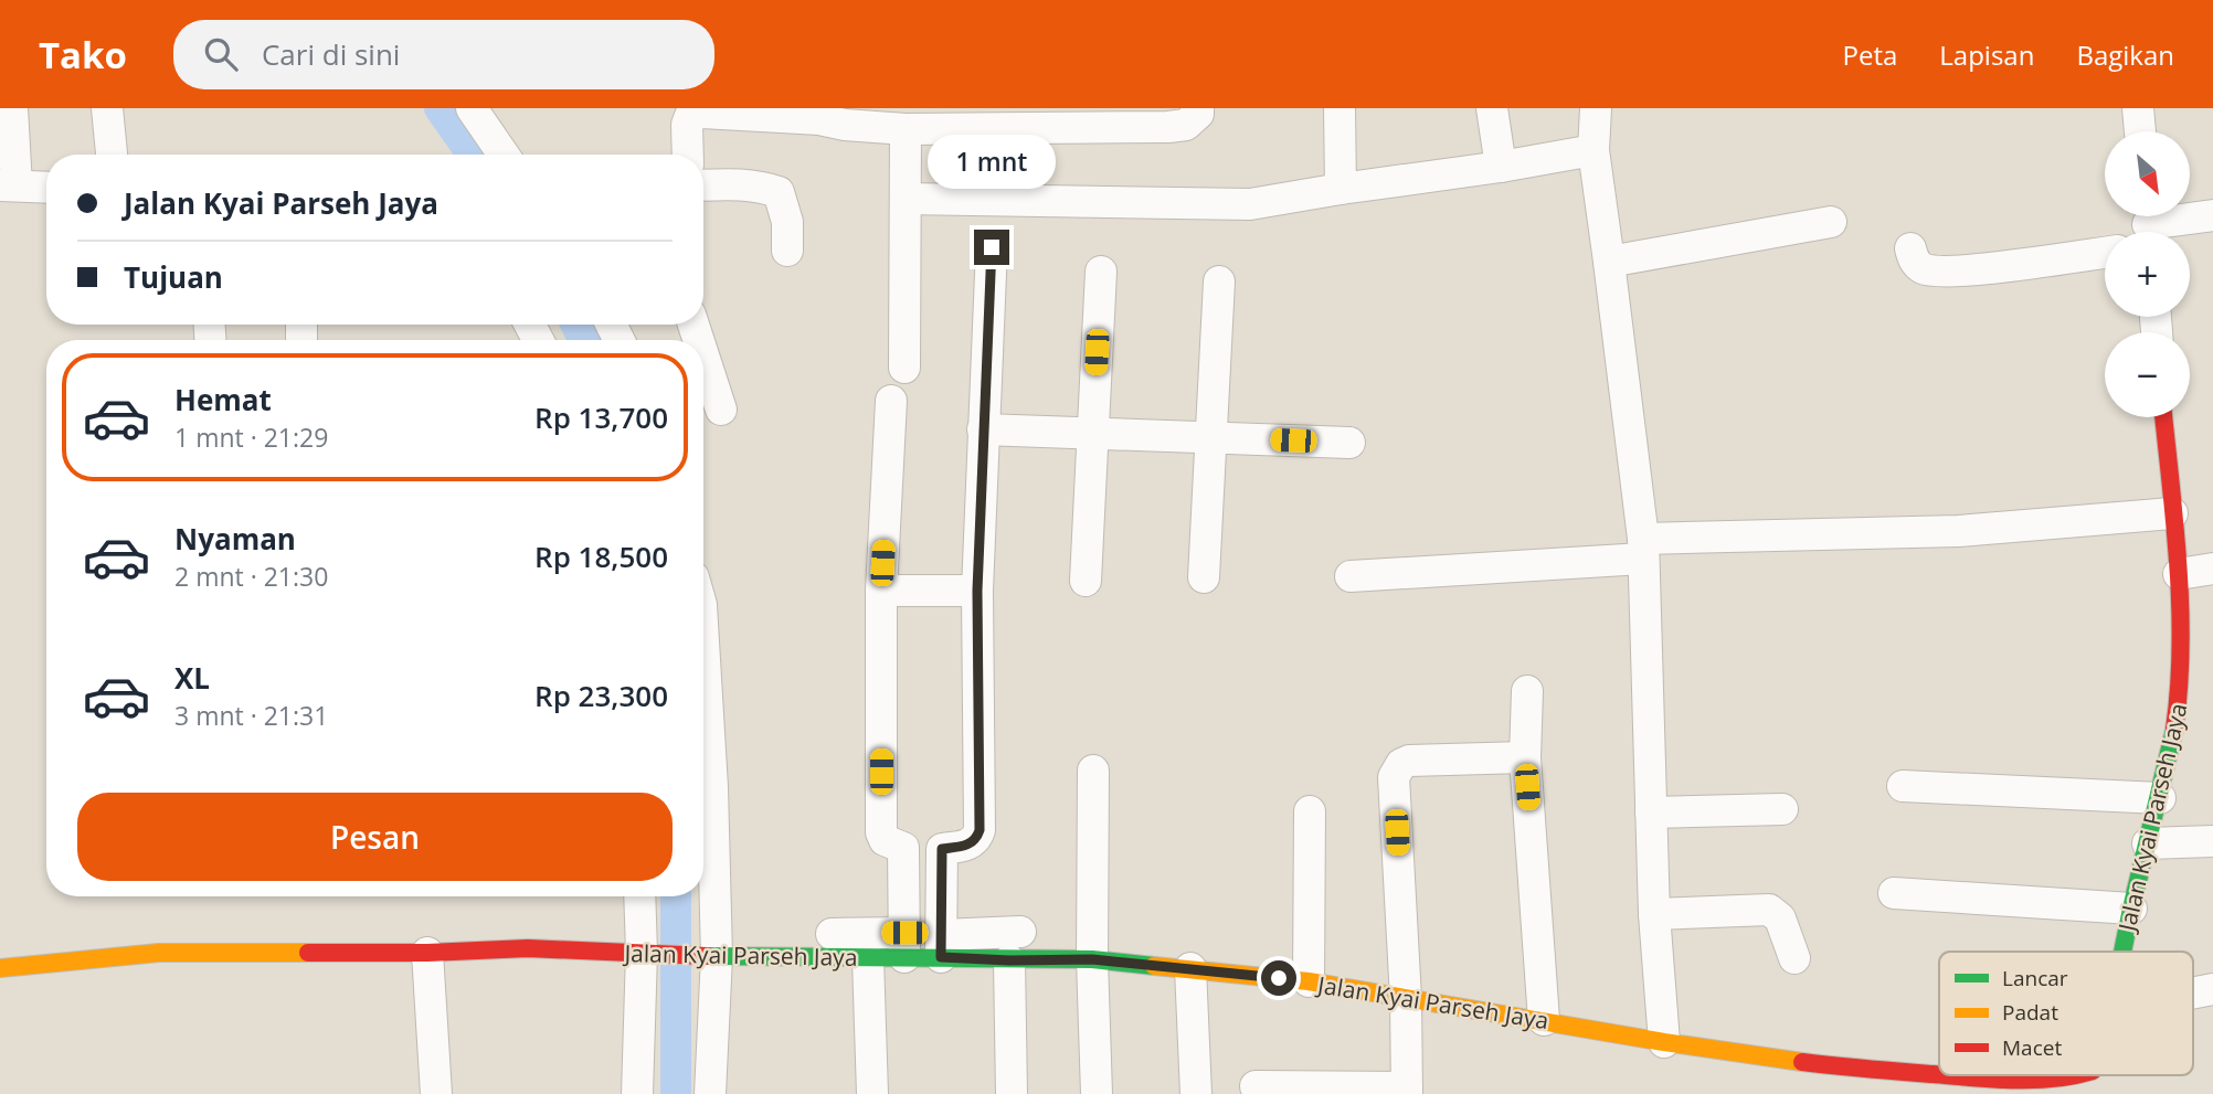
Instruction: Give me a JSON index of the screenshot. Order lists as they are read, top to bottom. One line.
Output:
{"streets":{"street":["Jalan Kyai Parseh Jaya"]},"legend":["Lancar","Padat","Macet"],"north":"bottom right","page":{"header":"Tako","search":"Cari di sini","nav":["Peta","Lapisan","Bagikan"],"map_buttons":["+","−"],"bubble":"1 mnt","banner":["Jalan Kyai Parseh Jaya","Tujuan"],"list":[{"name":"Hemat","note":"1 mnt · 21:29","value":"Rp 13,700"},{"name":"Nyaman","note":"2 mnt · 21:30","value":"Rp 18,500"},{"name":"XL","note":"3 mnt · 21:31","value":"Rp 23,300"}],"buttons":"Pesan"}}
